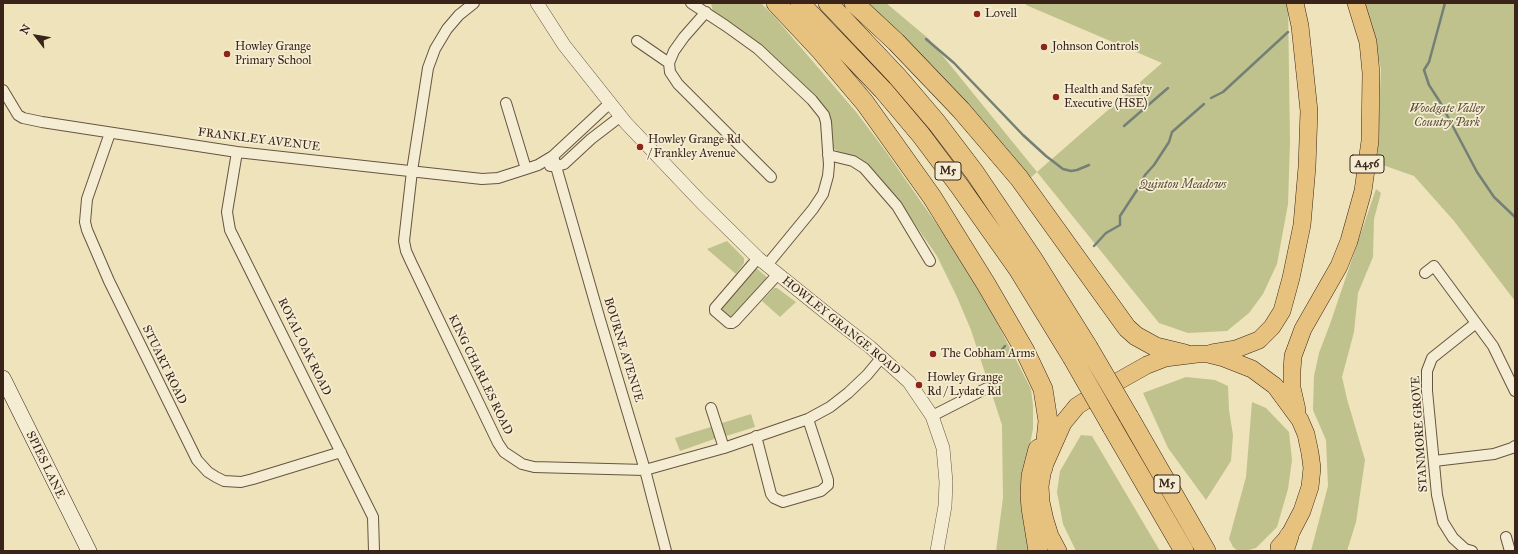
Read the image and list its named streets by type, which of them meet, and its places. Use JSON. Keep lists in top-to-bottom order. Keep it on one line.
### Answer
{"streets":{"highway":["A456","M5"],"main road":["SPIES LANE"],"street":["FRANKLEY AVENUE","HOWLEY GRANGE ROAD","ROYAL OAK ROAD","BOURNE AVENUE","STUART ROAD","KING CHARLES ROAD","STANMORE GROVE"]},"crossings":[["FRANKLEY AVENUE","HOWLEY GRANGE ROAD"],["FRANKLEY AVENUE","ROYAL OAK ROAD"],["FRANKLEY AVENUE","BOURNE AVENUE"],["FRANKLEY AVENUE","STUART ROAD"],["FRANKLEY AVENUE","KING CHARLES ROAD"],["HOWLEY GRANGE ROAD","KING CHARLES ROAD"],["ROYAL OAK ROAD","STUART ROAD"],["BOURNE AVENUE","KING CHARLES ROAD"]],"parks":["Woodgate Valley Country Park","Quinton Meadows"],"places":["Lovell","Johnson Controls","Howley Grange Primary School","Health and Safety Executive (HSE)","Howley Grange Rd / Frankley Avenue","The Cobham Arms","Howley Grange Rd / Lydate Rd"],"north":"top left"}
